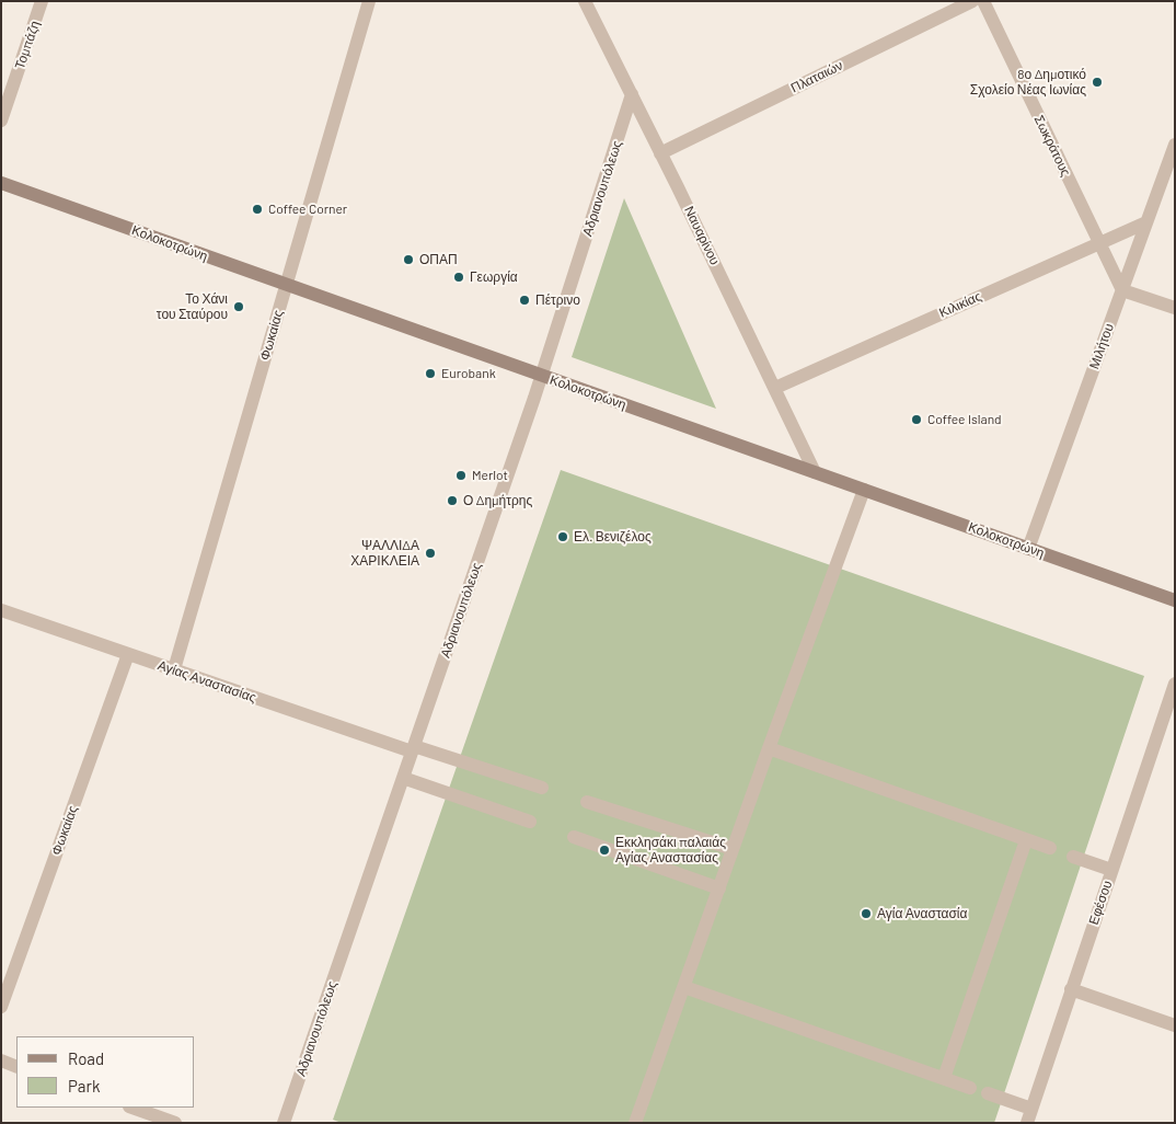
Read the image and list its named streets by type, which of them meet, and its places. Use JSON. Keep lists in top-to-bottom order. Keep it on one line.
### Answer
{"streets":{"street":["Τομπάζη","Πλαταιών","Σωκράτους","Αδριανουπόλεως","Ναυαρίνου","Κολοκοτρώνη","Κιλικίας","Φωκαίας","Μιλήτου","Αγίας Αναστασίας","Εφέσου"]},"crossings":[["Πλαταιών","Ναυαρίνου"],["Σωκράτους","Κιλικίας"],["Σωκράτους","Μιλήτου"],["Αδριανουπόλεως","Ναυαρίνου"],["Αδριανουπόλεως","Κολοκοτρώνη"],["Αδριανουπόλεως","Αγίας Αναστασίας"],["Ναυαρίνου","Κολοκοτρώνη"],["Ναυαρίνου","Κιλικίας"],["Κολοκοτρώνη","Φωκαίας"],["Κολοκοτρώνη","Μιλήτου"],["Κιλικίας","Μιλήτου"],["Φωκαίας","Αγίας Αναστασίας"]],"places":["8ο Δημοτικό Σχολείο Νέας Ιωνίας","Coffee Corner","ΟΠΑΠ","Γεωργία","Πέτρινο","Το Χάνι του Σταύρου","Eurobank","Coffee Island","Merlot","Ο Δημήτρης","Ελ. Βενιζέλος","ΨΑΛΛΙΔΑ ΧΑΡΙΚΛΕΙΑ","Εκκλησάκι παλαιάς Αγίας Αναστασίας","Αγία Αναστασία"],"legend":["Road","Park"]}
